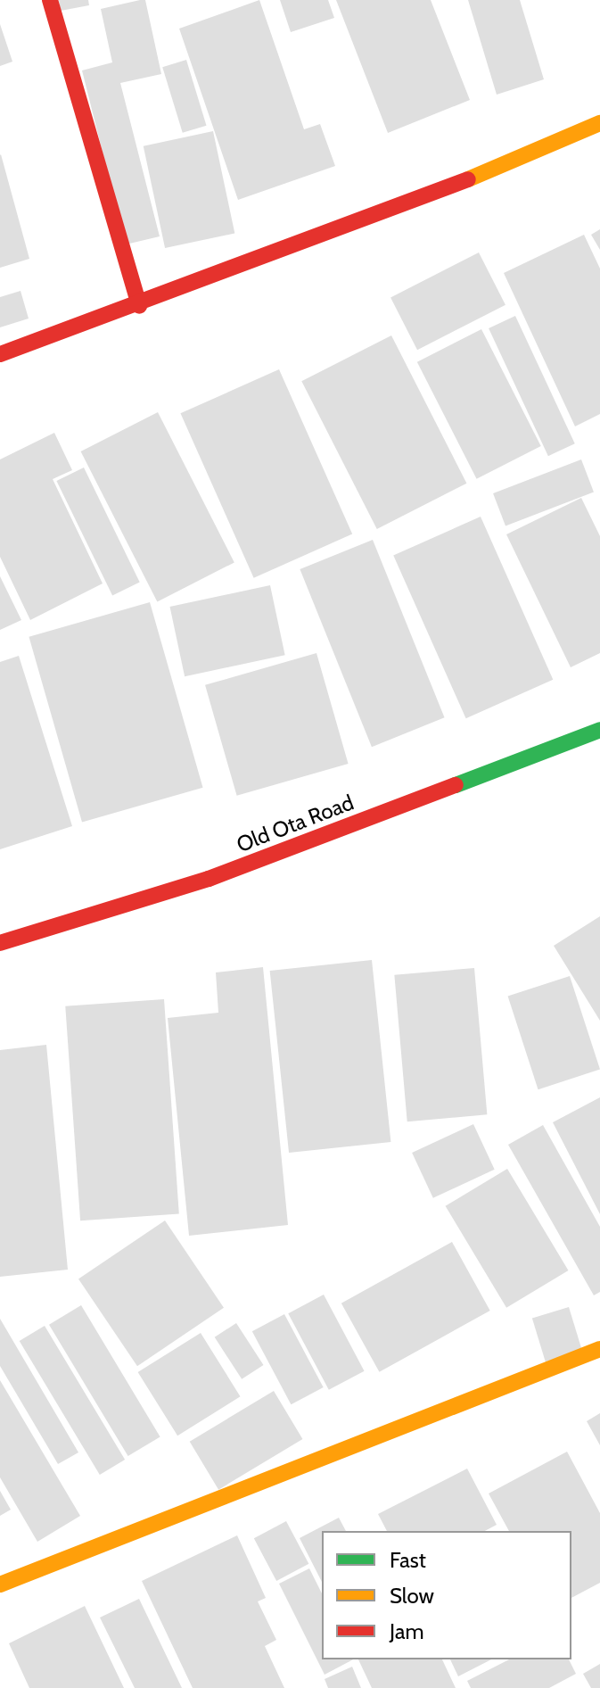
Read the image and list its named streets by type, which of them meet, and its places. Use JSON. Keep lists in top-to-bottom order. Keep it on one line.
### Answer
{"streets":{"street":["Old Ota Road"]},"legend":["Fast","Slow","Jam"]}
